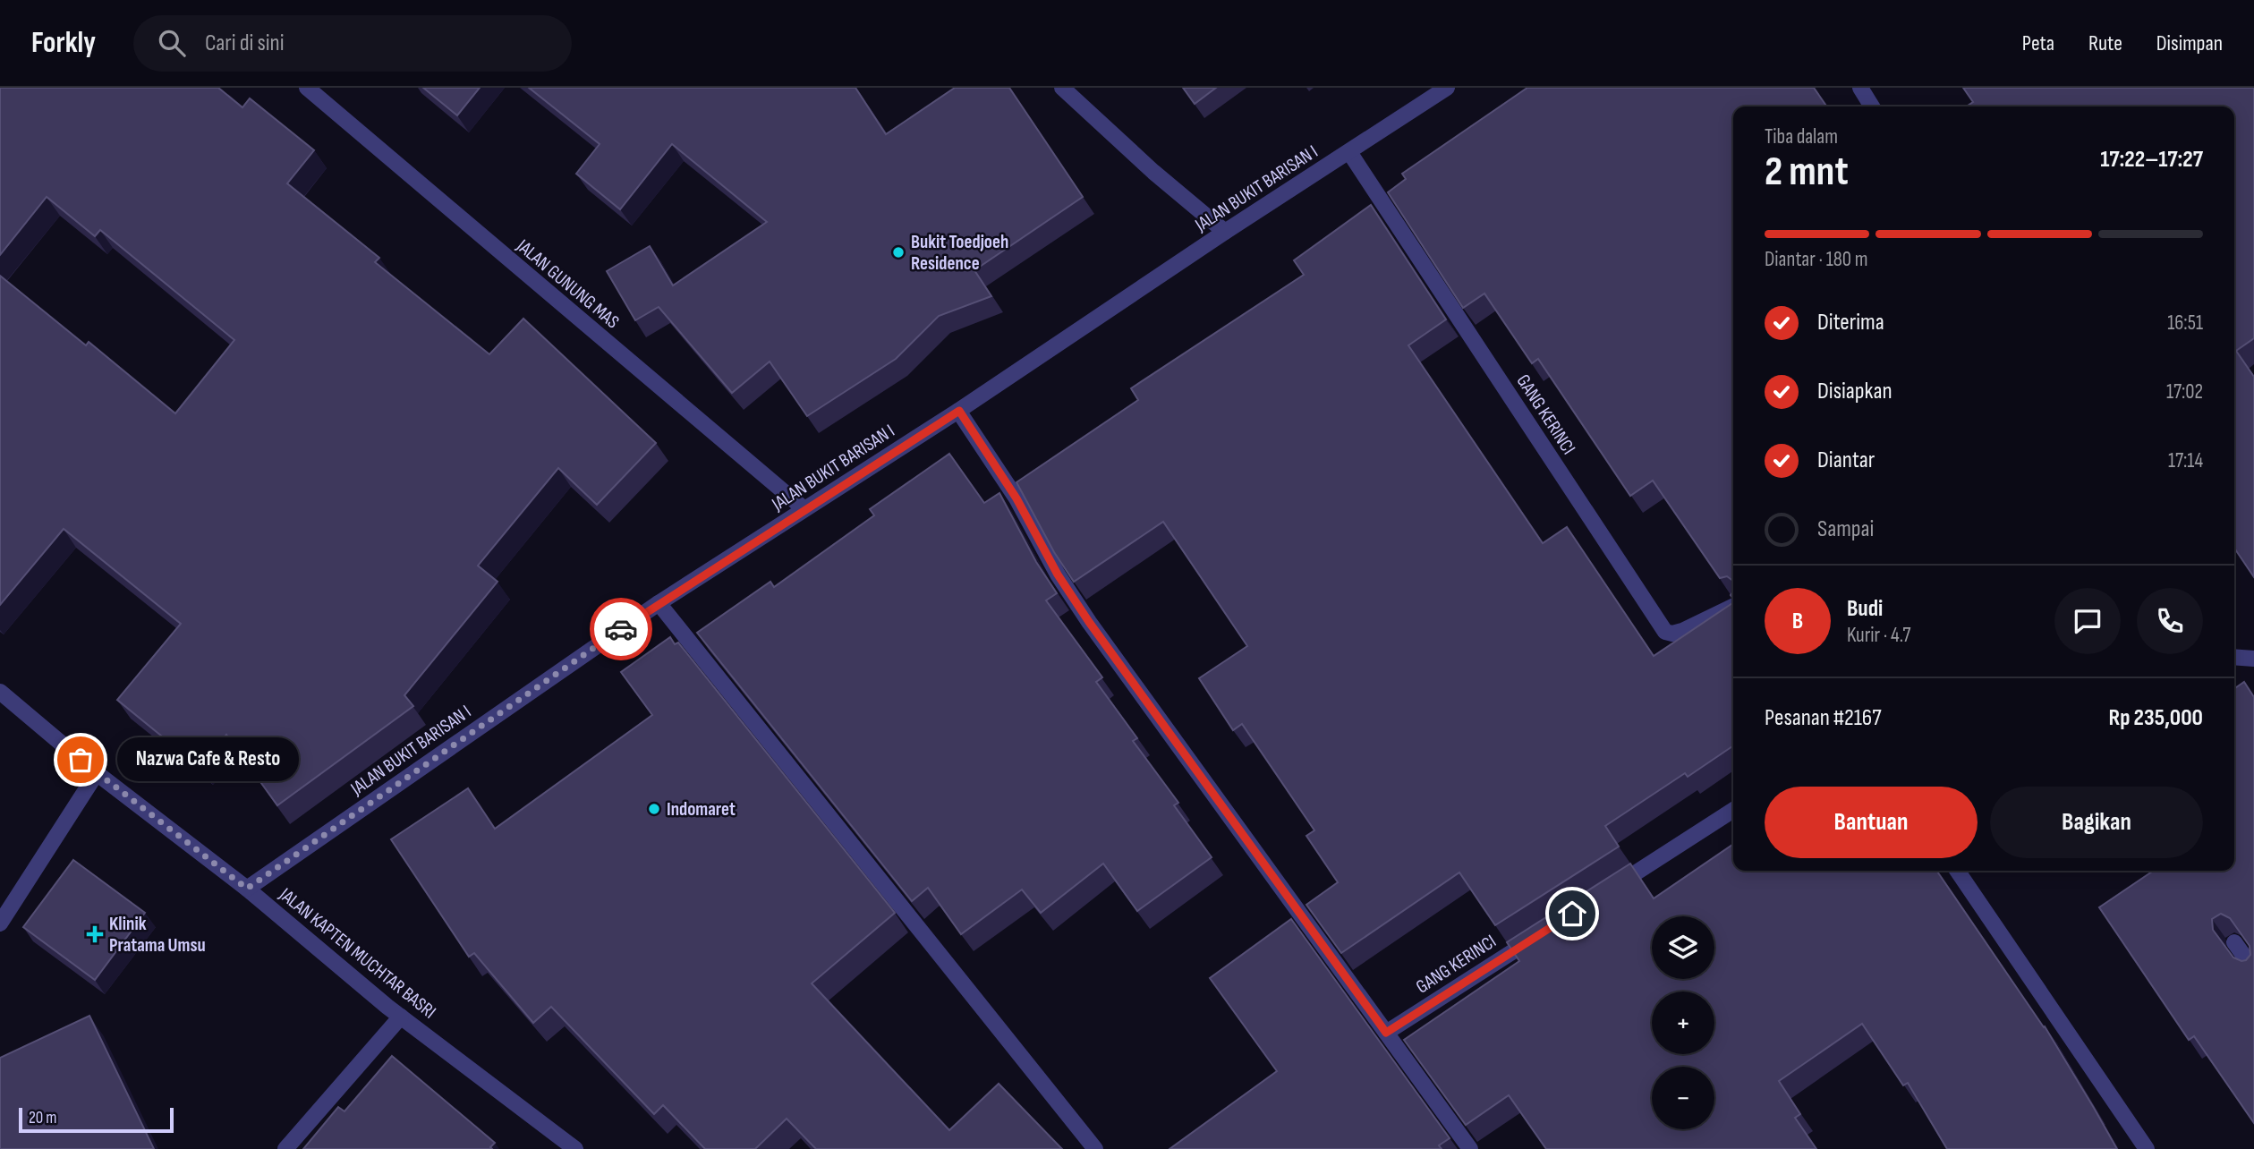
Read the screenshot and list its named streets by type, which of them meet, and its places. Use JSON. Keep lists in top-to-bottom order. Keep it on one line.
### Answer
{"streets":{"street":["JALAN BUKIT BARISAN I","JALAN GUNUNG MAS","GANG KERINCI","JALAN KAPTEN MUCHTAR BASRI"]},"crossings":[["JALAN BUKIT BARISAN I","JALAN GUNUNG MAS"],["JALAN BUKIT BARISAN I","GANG KERINCI"],["JALAN BUKIT BARISAN I","JALAN KAPTEN MUCHTAR BASRI"]],"places":{"other":["Bukit Toedjoeh Residence","Nazwa Cafe & Resto","Indomaret"],"health":["Klinik Pratama Umsu"]},"scale_bar":"20 m","page":{"header":"Forkly","search":"Cari di sini","nav":["Peta","Rute","Disimpan"],"heading":["2 mnt","Tiba dalam","17:22–17:27"],"panel":["Budi","Kurir · 4.7","Pesanan #2167","Rp 235,000"],"bar":"Diantar · 180 m","list":[["Diterima","16:51"],["Disiapkan","17:02"],["Diantar","17:14"],"Sampai"],"round":"B","bubble":"Nazwa Cafe & Resto","buttons":["Bantuan","Bagikan"],"map_buttons":["+","−"],"scale":"20 m"}}
